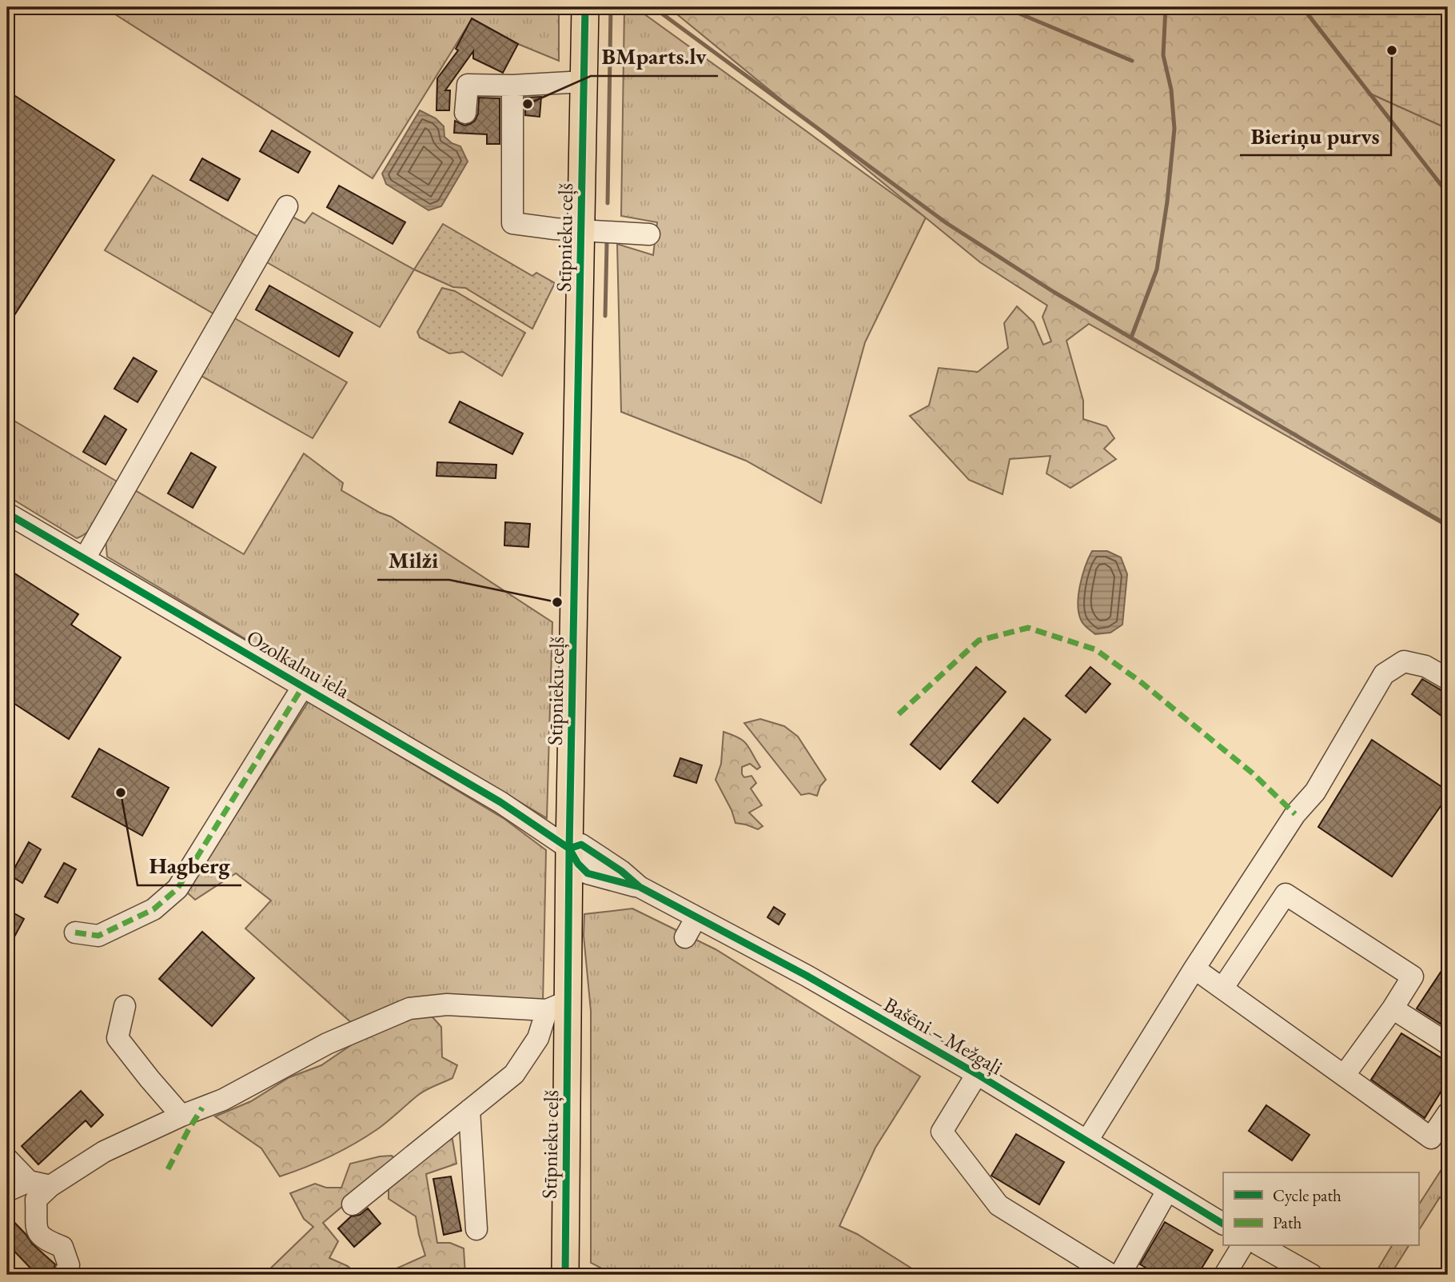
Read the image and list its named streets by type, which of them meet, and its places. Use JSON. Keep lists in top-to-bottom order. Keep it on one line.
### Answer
{"streets":{"main road":["Stīpnieku ceļš"],"street":["Ozolkalnu iela","Bašēni – Mežgaļi"]},"crossings":[["Stīpnieku ceļš","Ozolkalnu iela"],["Stīpnieku ceļš","Bašēni – Mežgaļi"],["Ozolkalnu iela","Bašēni – Mežgaļi"]],"places":["Bieriņu purvs","BMparts.lv","Milži","Hagberg"],"legend":["Cycle path","Path"]}
